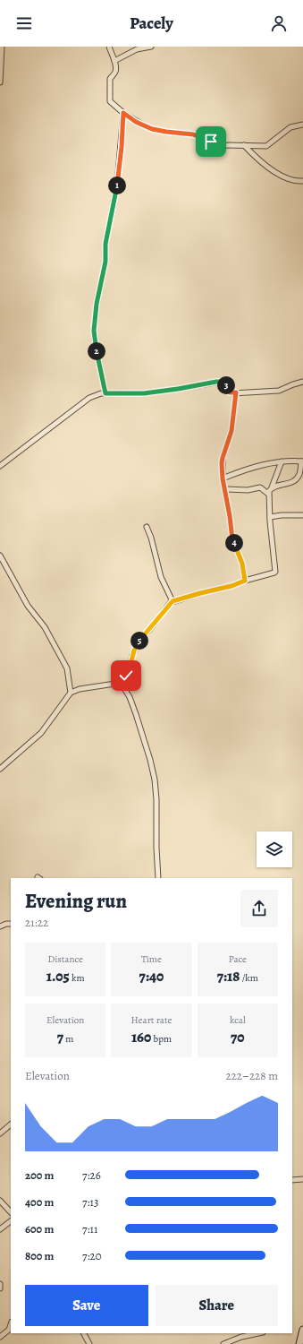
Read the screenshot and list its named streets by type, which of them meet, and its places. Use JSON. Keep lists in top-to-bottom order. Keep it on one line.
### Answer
{"page":{"header":"Pacely","pins":["1","2","3","4","5"],"heading":["Evening run","21:22"],"stats":[["Distance","1.05 km"],["Time","7:40"],["Pace","7:18 /km"],["Elevation","7 m"],["Heart rate","160 bpm"],["kcal","70"]],"chart":["Elevation","222–228 m"],"list":[{"name":"200 m","note":"7:26"},{"name":"400 m","note":"7:13"},{"name":"600 m","note":"7:11"},{"name":"800 m","note":"7:20"}],"buttons":["Save","Share"]}}
